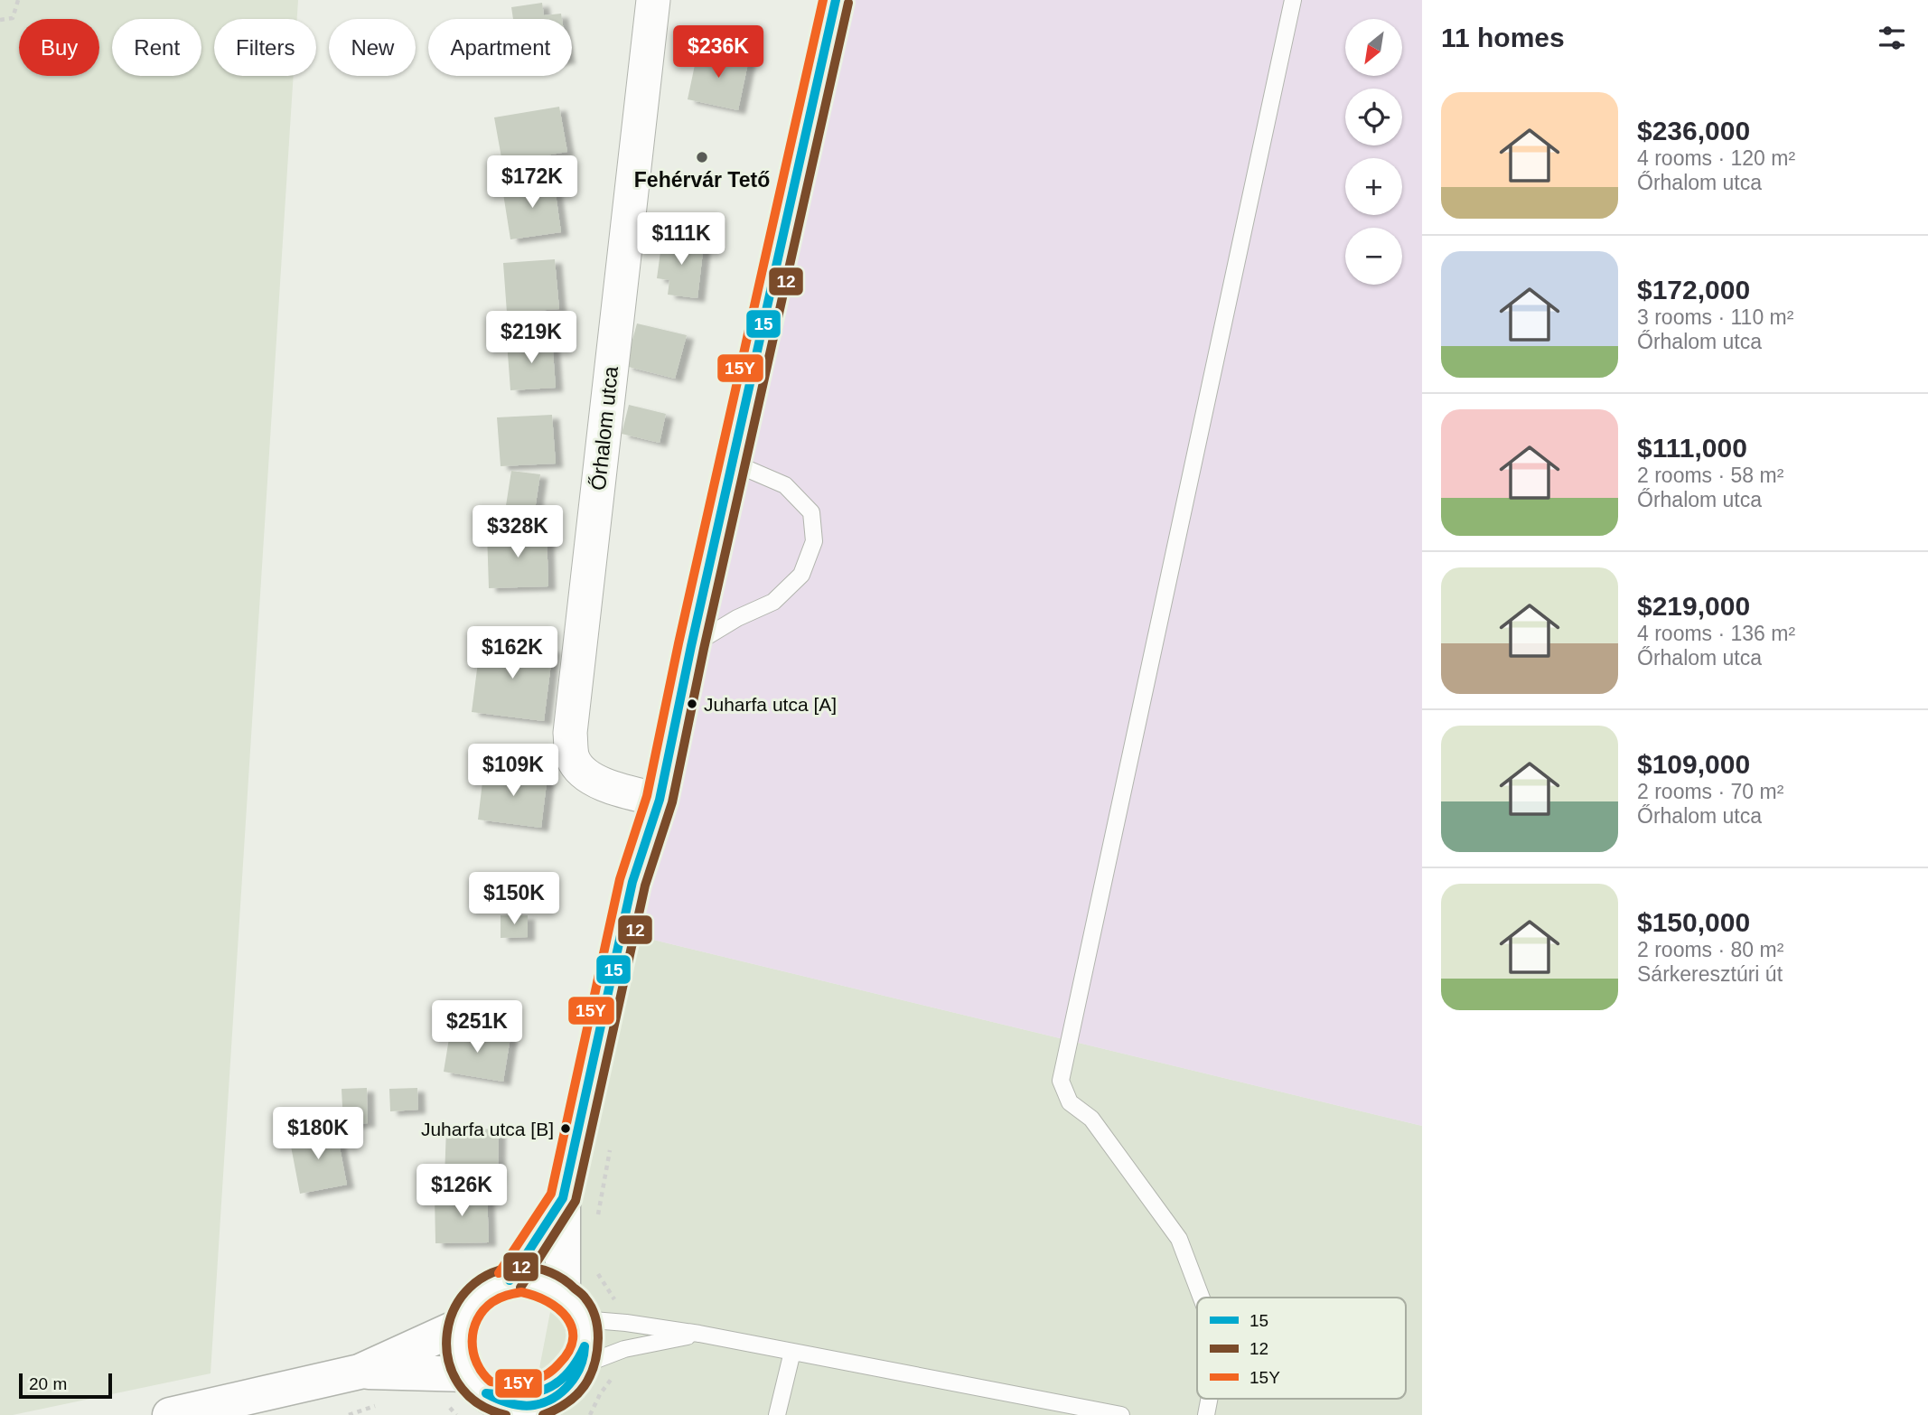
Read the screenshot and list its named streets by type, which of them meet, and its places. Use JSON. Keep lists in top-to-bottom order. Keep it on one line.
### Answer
{"streets":{"street":["Őrhalom utca"]},"places":["Fehérvár Tető","Juharfa utca [A]","Juharfa utca [B]"],"lines":["transit line 15","transit line 15Y","transit line 12"],"legend":["15","12","15Y"],"scale_bar":"20 m","north":"bottom left","page":{"heading":"11 homes","map_buttons":["+","−"],"chip":["Buy","Rent","Filters","New","Apartment"],"price":["$236K","$172K","$111K","$219K","$328K","$162K","$109K","$150K","$251K","$180K","$126K"],"list":[{"name":"$236,000","note":"4 rooms · 120 m² · Őrhalom utca"},{"name":"$172,000","note":"3 rooms · 110 m² · Őrhalom utca"},{"name":"$111,000","note":"2 rooms · 58 m² · Őrhalom utca"},{"name":"$219,000","note":"4 rooms · 136 m² · Őrhalom utca"},{"name":"$109,000","note":"2 rooms · 70 m² · Őrhalom utca"},{"name":"$150,000","note":"2 rooms · 80 m² · Sárkeresztúri út"}],"scale":"20 m"}}
